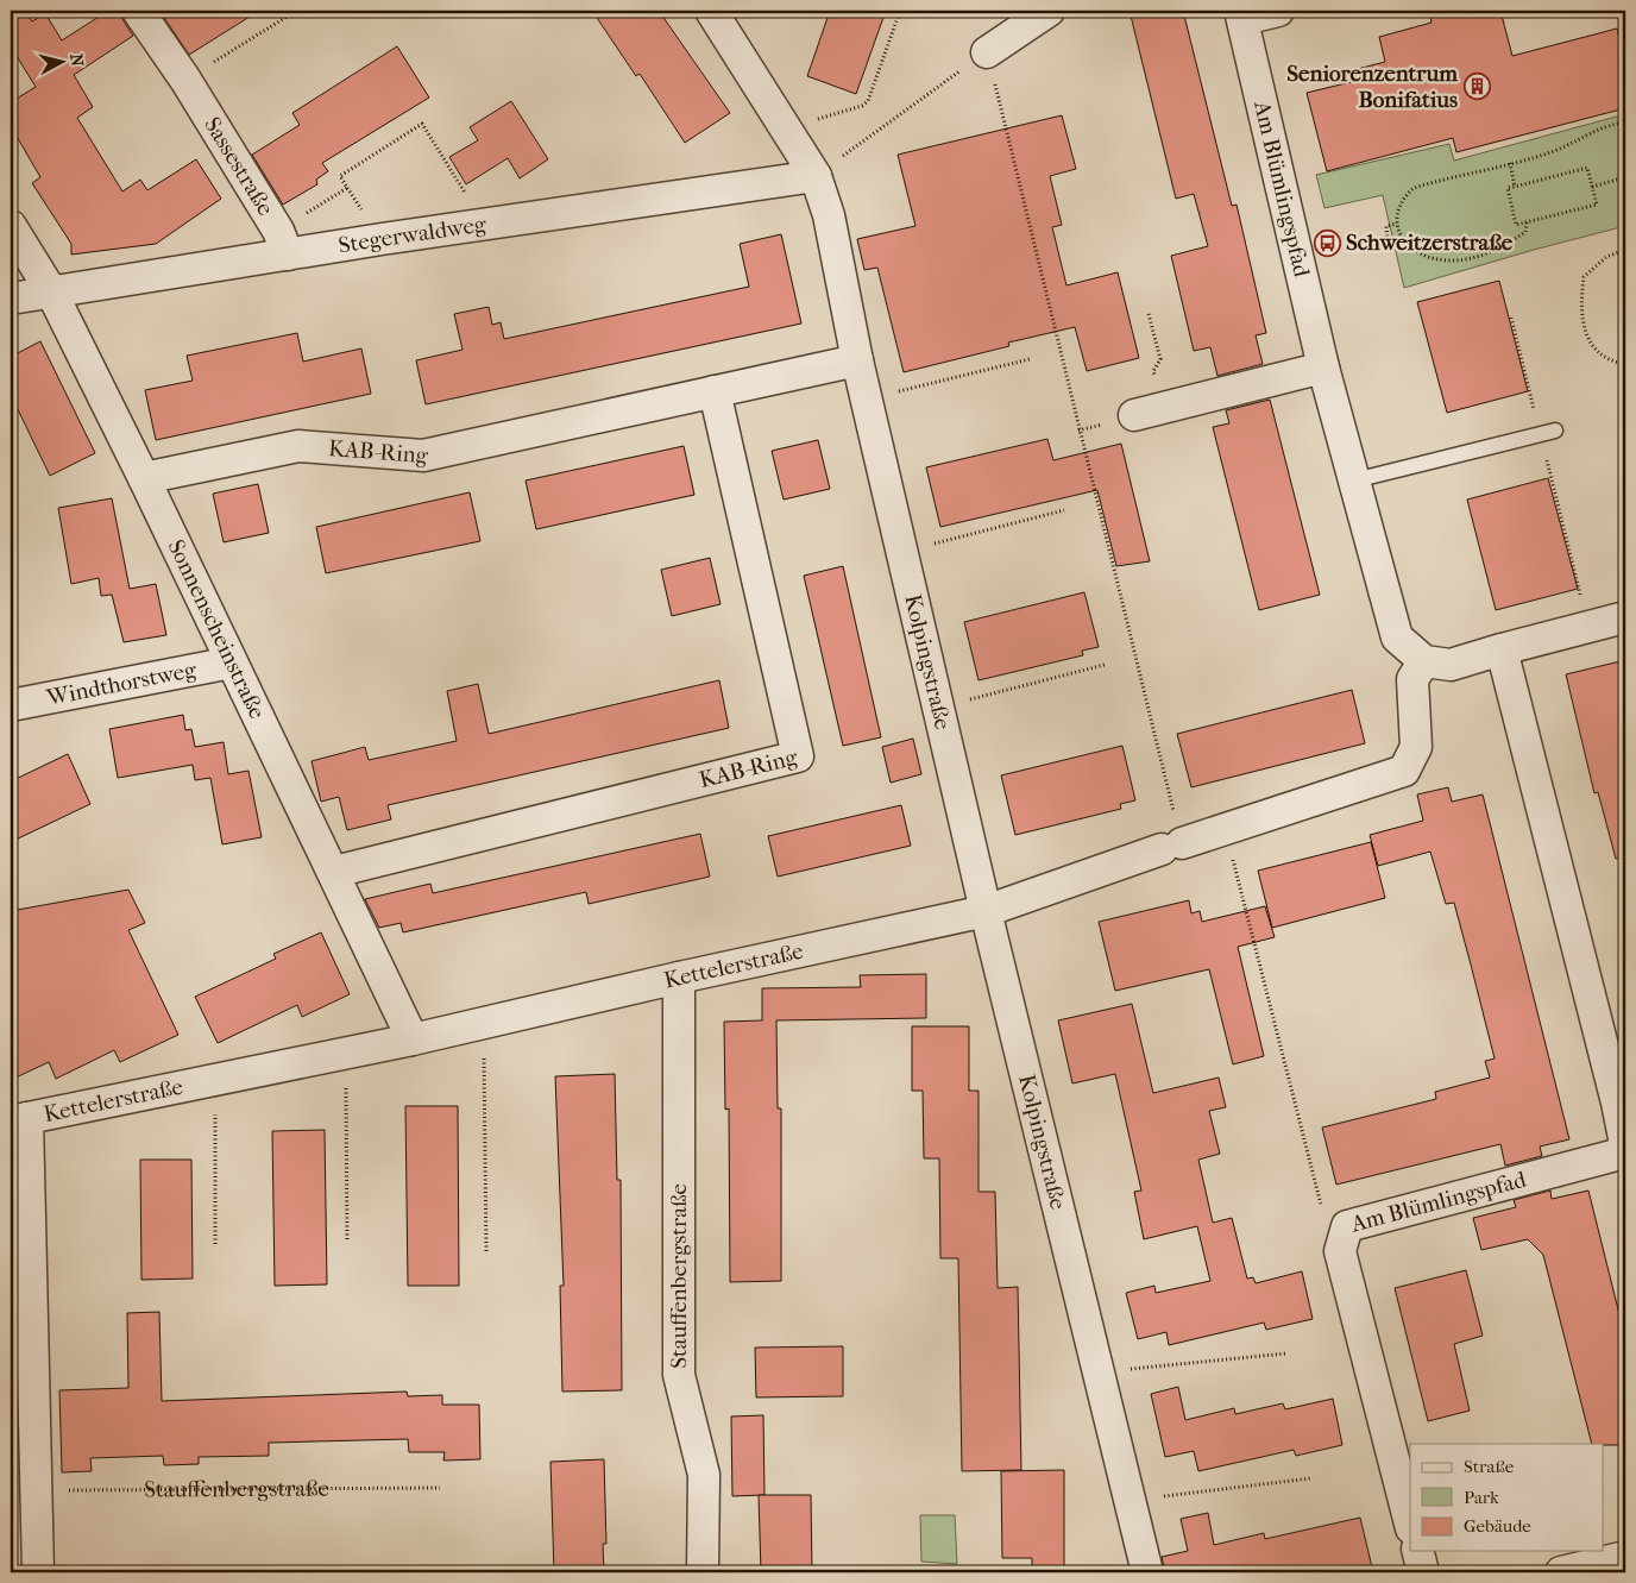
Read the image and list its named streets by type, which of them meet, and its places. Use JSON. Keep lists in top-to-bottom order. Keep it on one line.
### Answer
{"streets":{"street":["Sassestraße","Am Blümlingspfad","Stegerwaldweg","KAB-Ring","Sonnenscheinstraße","Kolpingstraße","Windthorstweg","Kettelerstraße","Stauffenbergstraße"]},"crossings":[["Sassestraße","Stegerwaldweg"],["Stegerwaldweg","Sonnenscheinstraße"],["Stegerwaldweg","Kolpingstraße"],["KAB-Ring","Sonnenscheinstraße"],["KAB-Ring","Kolpingstraße"],["Sonnenscheinstraße","Windthorstweg"],["Sonnenscheinstraße","Kettelerstraße"],["Kolpingstraße","Kettelerstraße"],["Kettelerstraße","Stauffenbergstraße"]],"places":{"building":["Seniorenzentrum Bonifatius"],"bus stop":["Schweitzerstraße"]},"legend":["Straße","Park","Gebäude"],"north":"right"}
